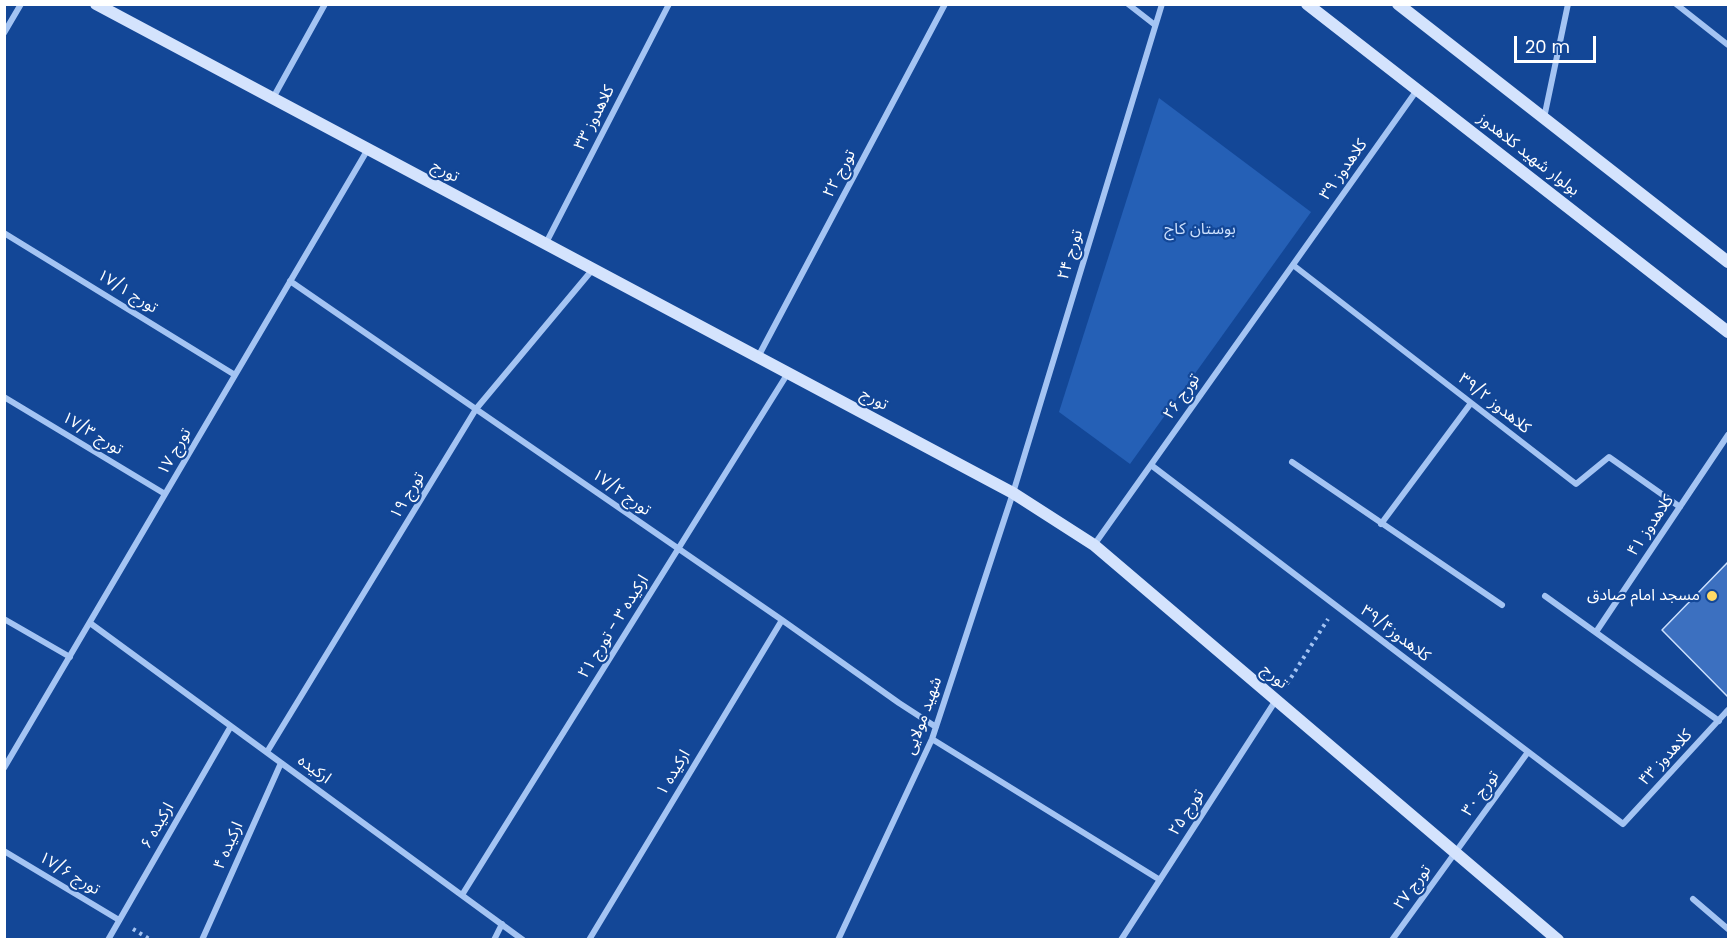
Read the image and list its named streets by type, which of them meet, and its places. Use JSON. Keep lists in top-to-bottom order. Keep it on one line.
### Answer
{"streets":{"street":["کلاهدوز ۳۳","بولوار شهید کلاهدوز","کلاهدوز ۳۹","تورج","تورج ۲۲","تورج ۲۴","تورج ۱۷/۱","تورج ۲۶","کلاهدوز ۳۹/۲","تورج ۱۷/۳","تورج ۱۷","تورج ۱۷/۲","تورج ۱۹","کلاهدوز ۴۱","ارکیده ۳ - تورج ۲۱","کلاهدوز۳۹/۴","شهید مولایی","کلاهدوز ۴۳","ارکیده","ارکیده ۱","تورج ۳۰","تورج ۲۵","ارکیده ۶","ارکیده ۴","تورج ۱۷/۶","تورج ۲۷"]},"crossings":[["کلاهدوز ۳۳","تورج"],["بولوار شهید کلاهدوز","کلاهدوز ۳۹"],["کلاهدوز ۳۹","تورج ۲۶"],["کلاهدوز ۳۹","کلاهدوز ۳۹/۲"],["تورج","تورج ۲۲"],["تورج","تورج ۲۴"],["تورج","تورج ۲۶"],["تورج","تورج ۱۷"],["تورج","تورج ۱۹"],["تورج","ارکیده ۳ - تورج ۲۱"],["تورج","شهید مولایی"],["تورج","تورج ۳۰"],["تورج","تورج ۲۵"],["تورج","تورج ۲۷"],["تورج ۲۴","شهید مولایی"],["تورج ۱۷/۱","تورج ۱۷"],["تورج ۲۶","کلاهدوز ۳۹/۲"],["تورج ۲۶","کلاهدوز۳۹/۴"],["کلاهدوز ۳۹/۲","کلاهدوز ۴۱"],["تورج ۱۷/۳","تورج ۱۷"],["تورج ۱۷","تورج ۱۷/۲"],["تورج ۱۷","ارکیده"],["تورج ۱۷/۲","تورج ۱۹"],["تورج ۱۷/۲","ارکیده ۳ - تورج ۲۱"],["تورج ۱۷/۲","شهید مولایی"],["تورج ۱۷/۲","ارکیده ۱"],["تورج ۱۹","ارکیده"],["ارکیده ۳ - تورج ۲۱","ارکیده"],["کلاهدوز۳۹/۴","کلاهدوز ۴۳"],["کلاهدوز۳۹/۴","تورج ۳۰"],["ارکیده","ارکیده ۶"],["ارکیده","ارکیده ۴"],["تورج ۳۰","تورج ۲۷"],["ارکیده ۶","تورج ۱۷/۶"]],"parks":["بوستان کاج"],"places":["مسجد امام صادق"],"scale_bar":"20 m"}
